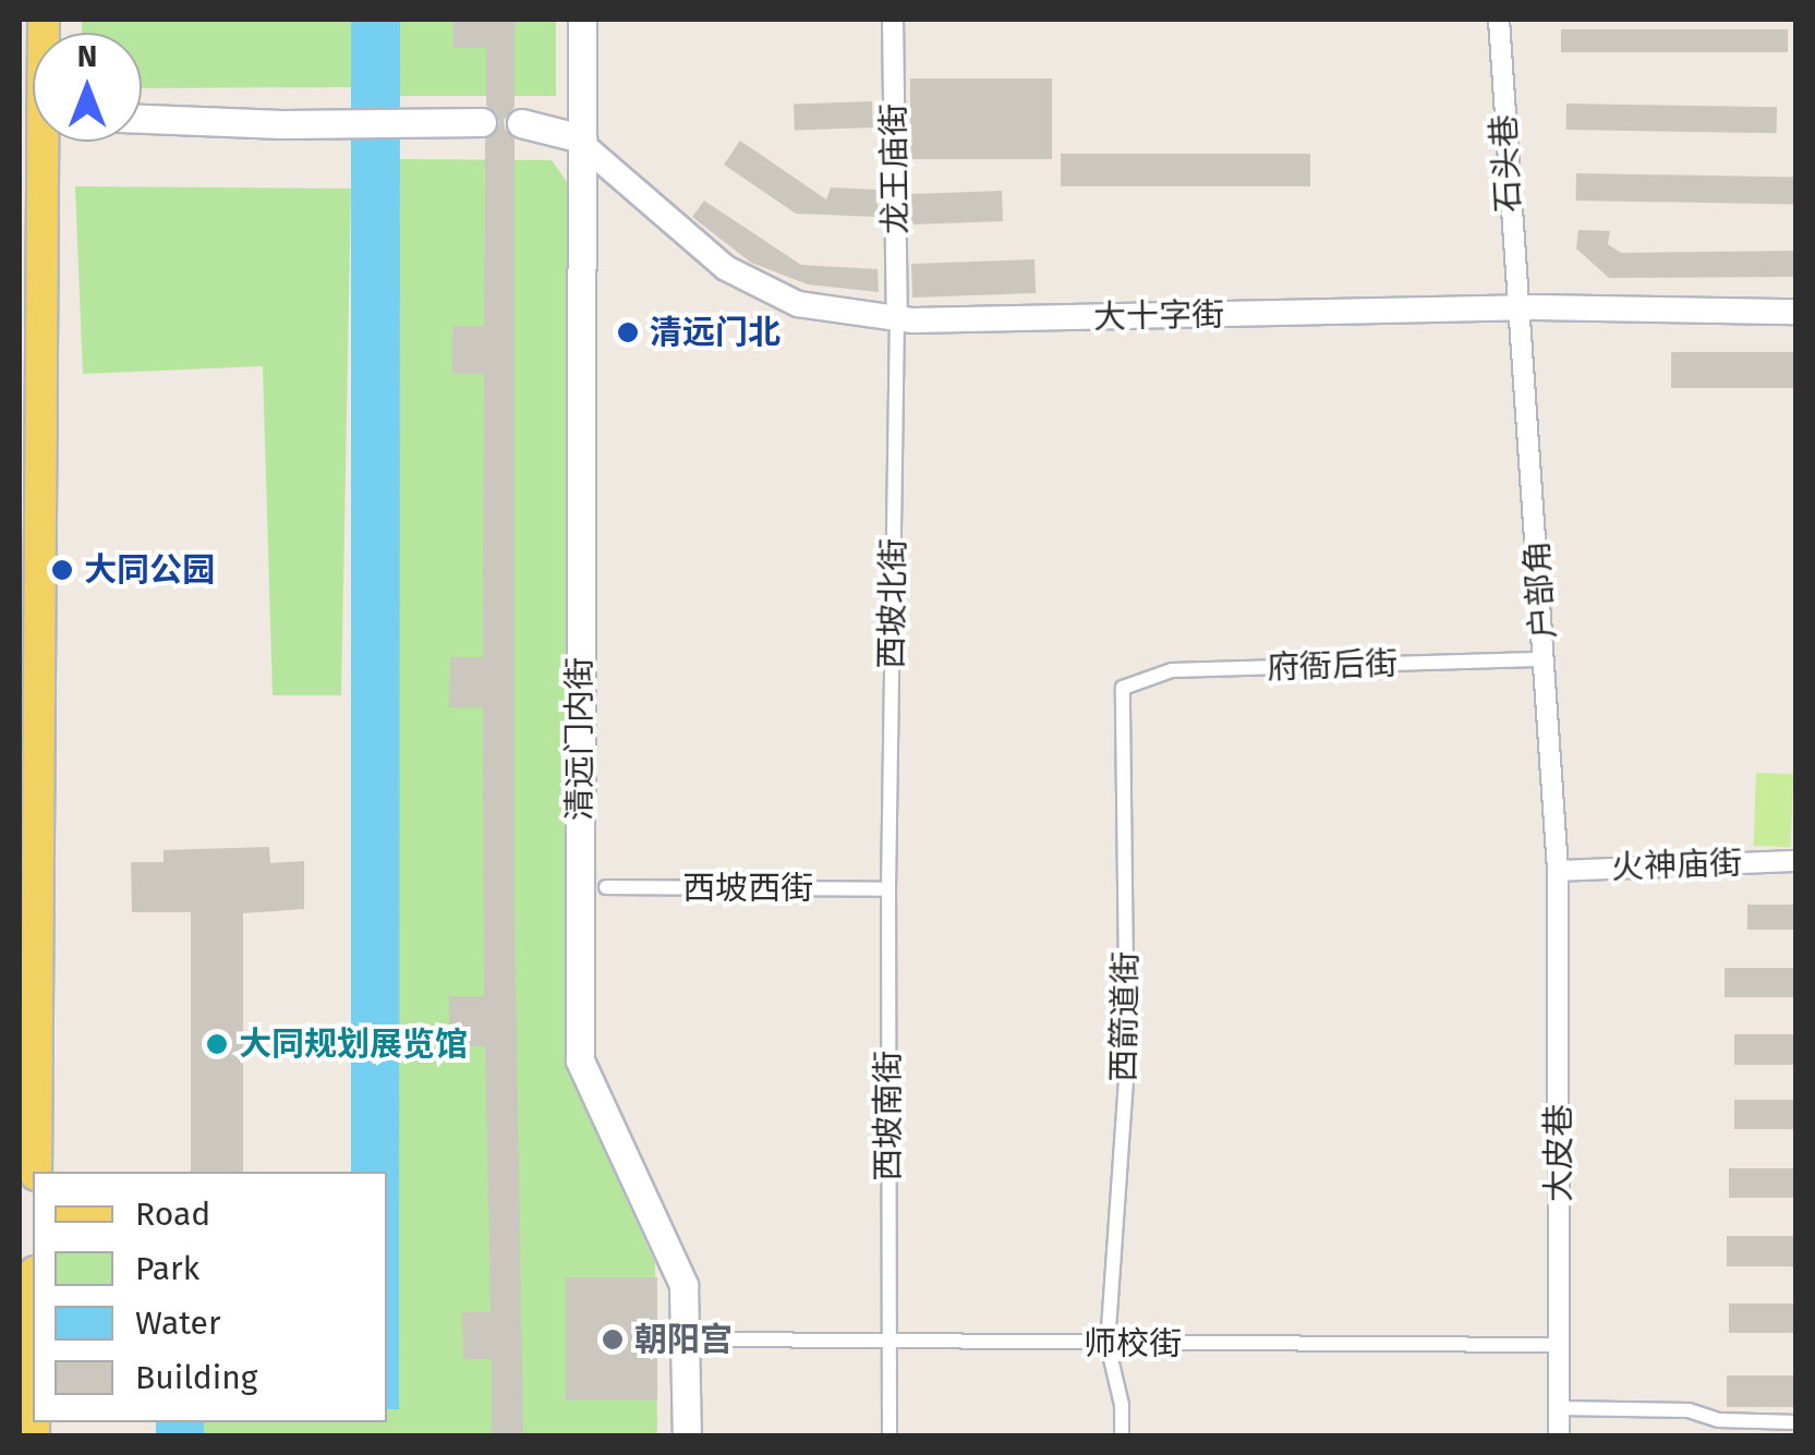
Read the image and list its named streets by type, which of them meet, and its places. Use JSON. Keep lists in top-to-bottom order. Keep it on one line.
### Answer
{"streets":{"main road":["清远门内街"],"street":["石头巷","龙王庙街","大十字街","户部角","西坡北街","府衙后街","火神庙街","西坡西街","西箭道街","西坡南街","大皮巷","师校街"]},"crossings":[["石头巷","大十字街"],["石头巷","户部角"],["龙王庙街","大十字街"],["龙王庙街","西坡北街"],["大十字街","户部角"],["大十字街","西坡北街"],["大十字街","清远门内街"],["户部角","府衙后街"],["户部角","火神庙街"],["户部角","大皮巷"],["西坡北街","西坡西街"],["西坡北街","西坡南街"],["府衙后街","西箭道街"],["火神庙街","大皮巷"],["西坡西街","西坡南街"],["西箭道街","师校街"],["西坡南街","师校街"],["大皮巷","师校街"]],"places":["清远门北","大同公园","大同规划展览馆","朝阳宫"],"legend":["Road","Park","Water","Building"],"north":"top"}
